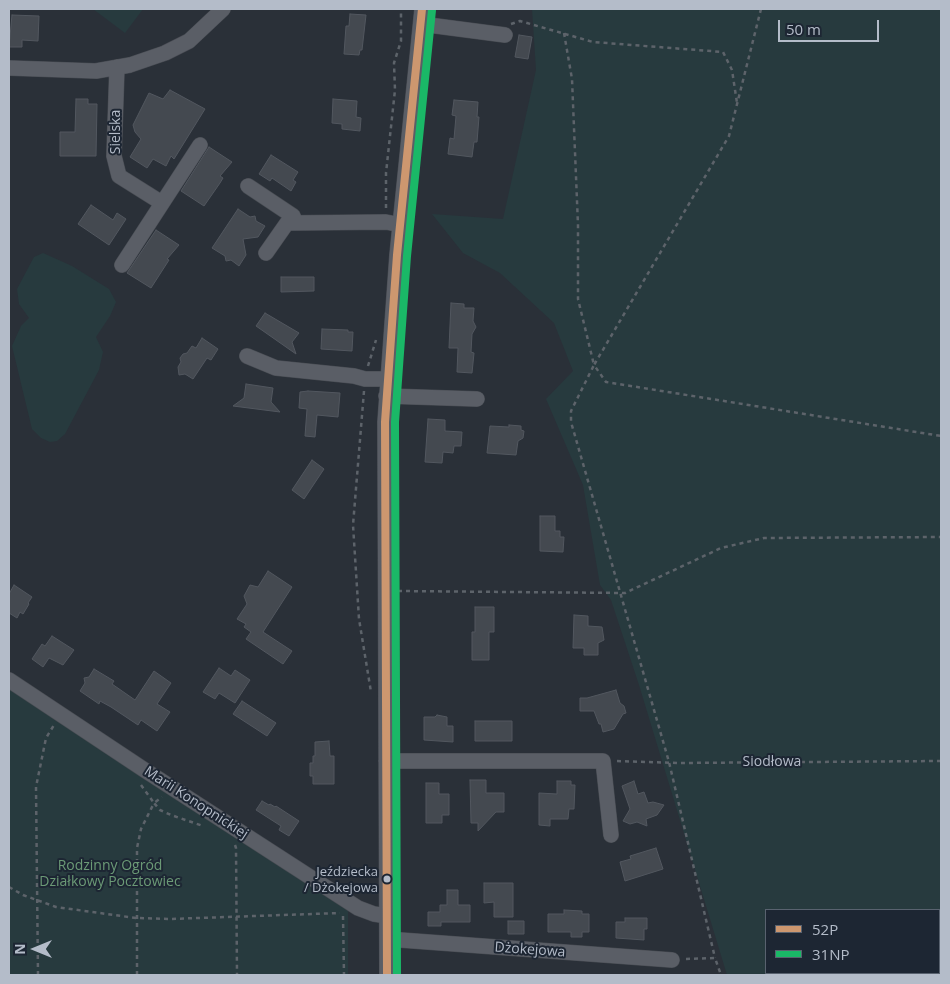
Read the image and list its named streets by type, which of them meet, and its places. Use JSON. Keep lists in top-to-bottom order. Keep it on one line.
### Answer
{"streets":{"street":["Sielska","Marii Konopnickiej","Dżokejowa"],"path":["Siodłowa"]},"parks":["Rodzinny Ogród Działkowy Pocztowiec"],"places":["Jeździecka / Dżokejowa"],"lines":["transit line 52P","transit line 31NP"],"legend":["52P","31NP"],"scale_bar":"50 m","north":"left"}
